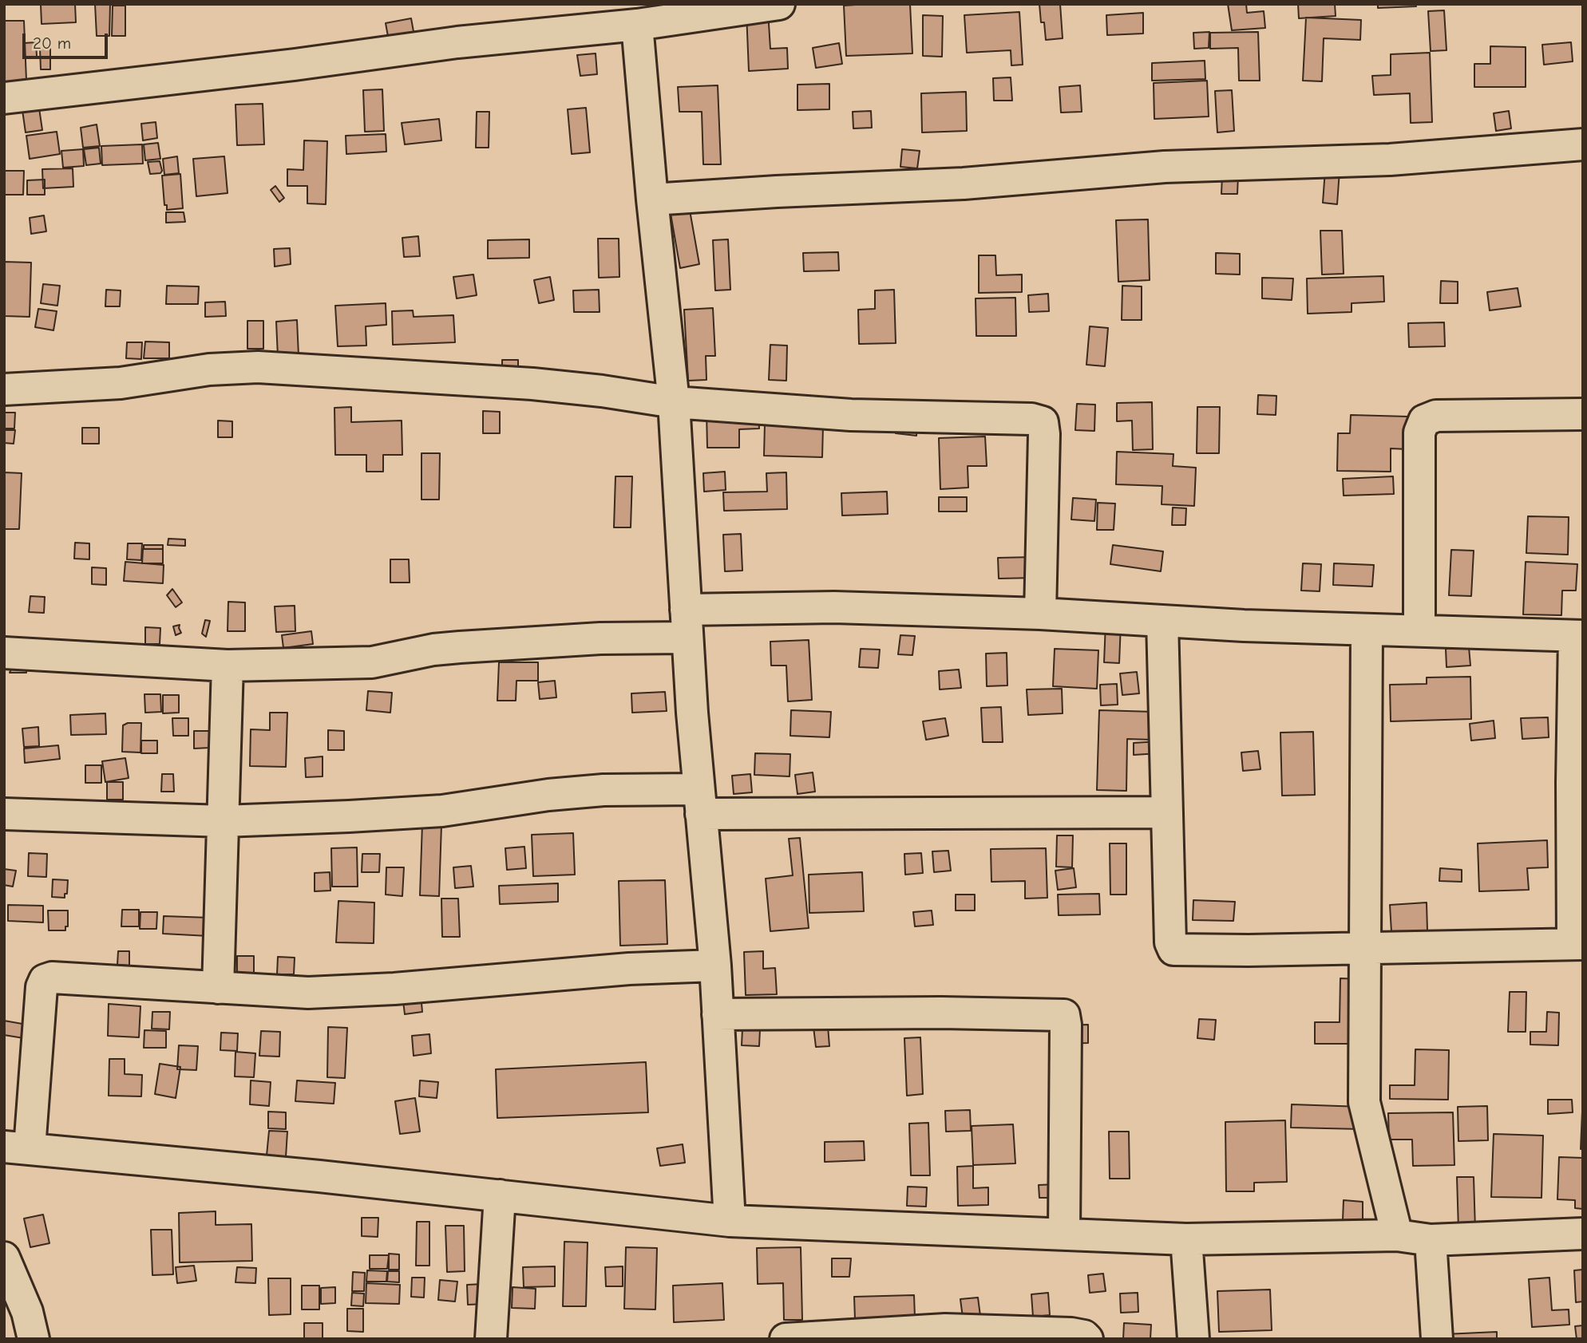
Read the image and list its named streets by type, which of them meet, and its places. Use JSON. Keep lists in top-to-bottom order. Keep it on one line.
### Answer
{"scale_bar":"20 m"}
